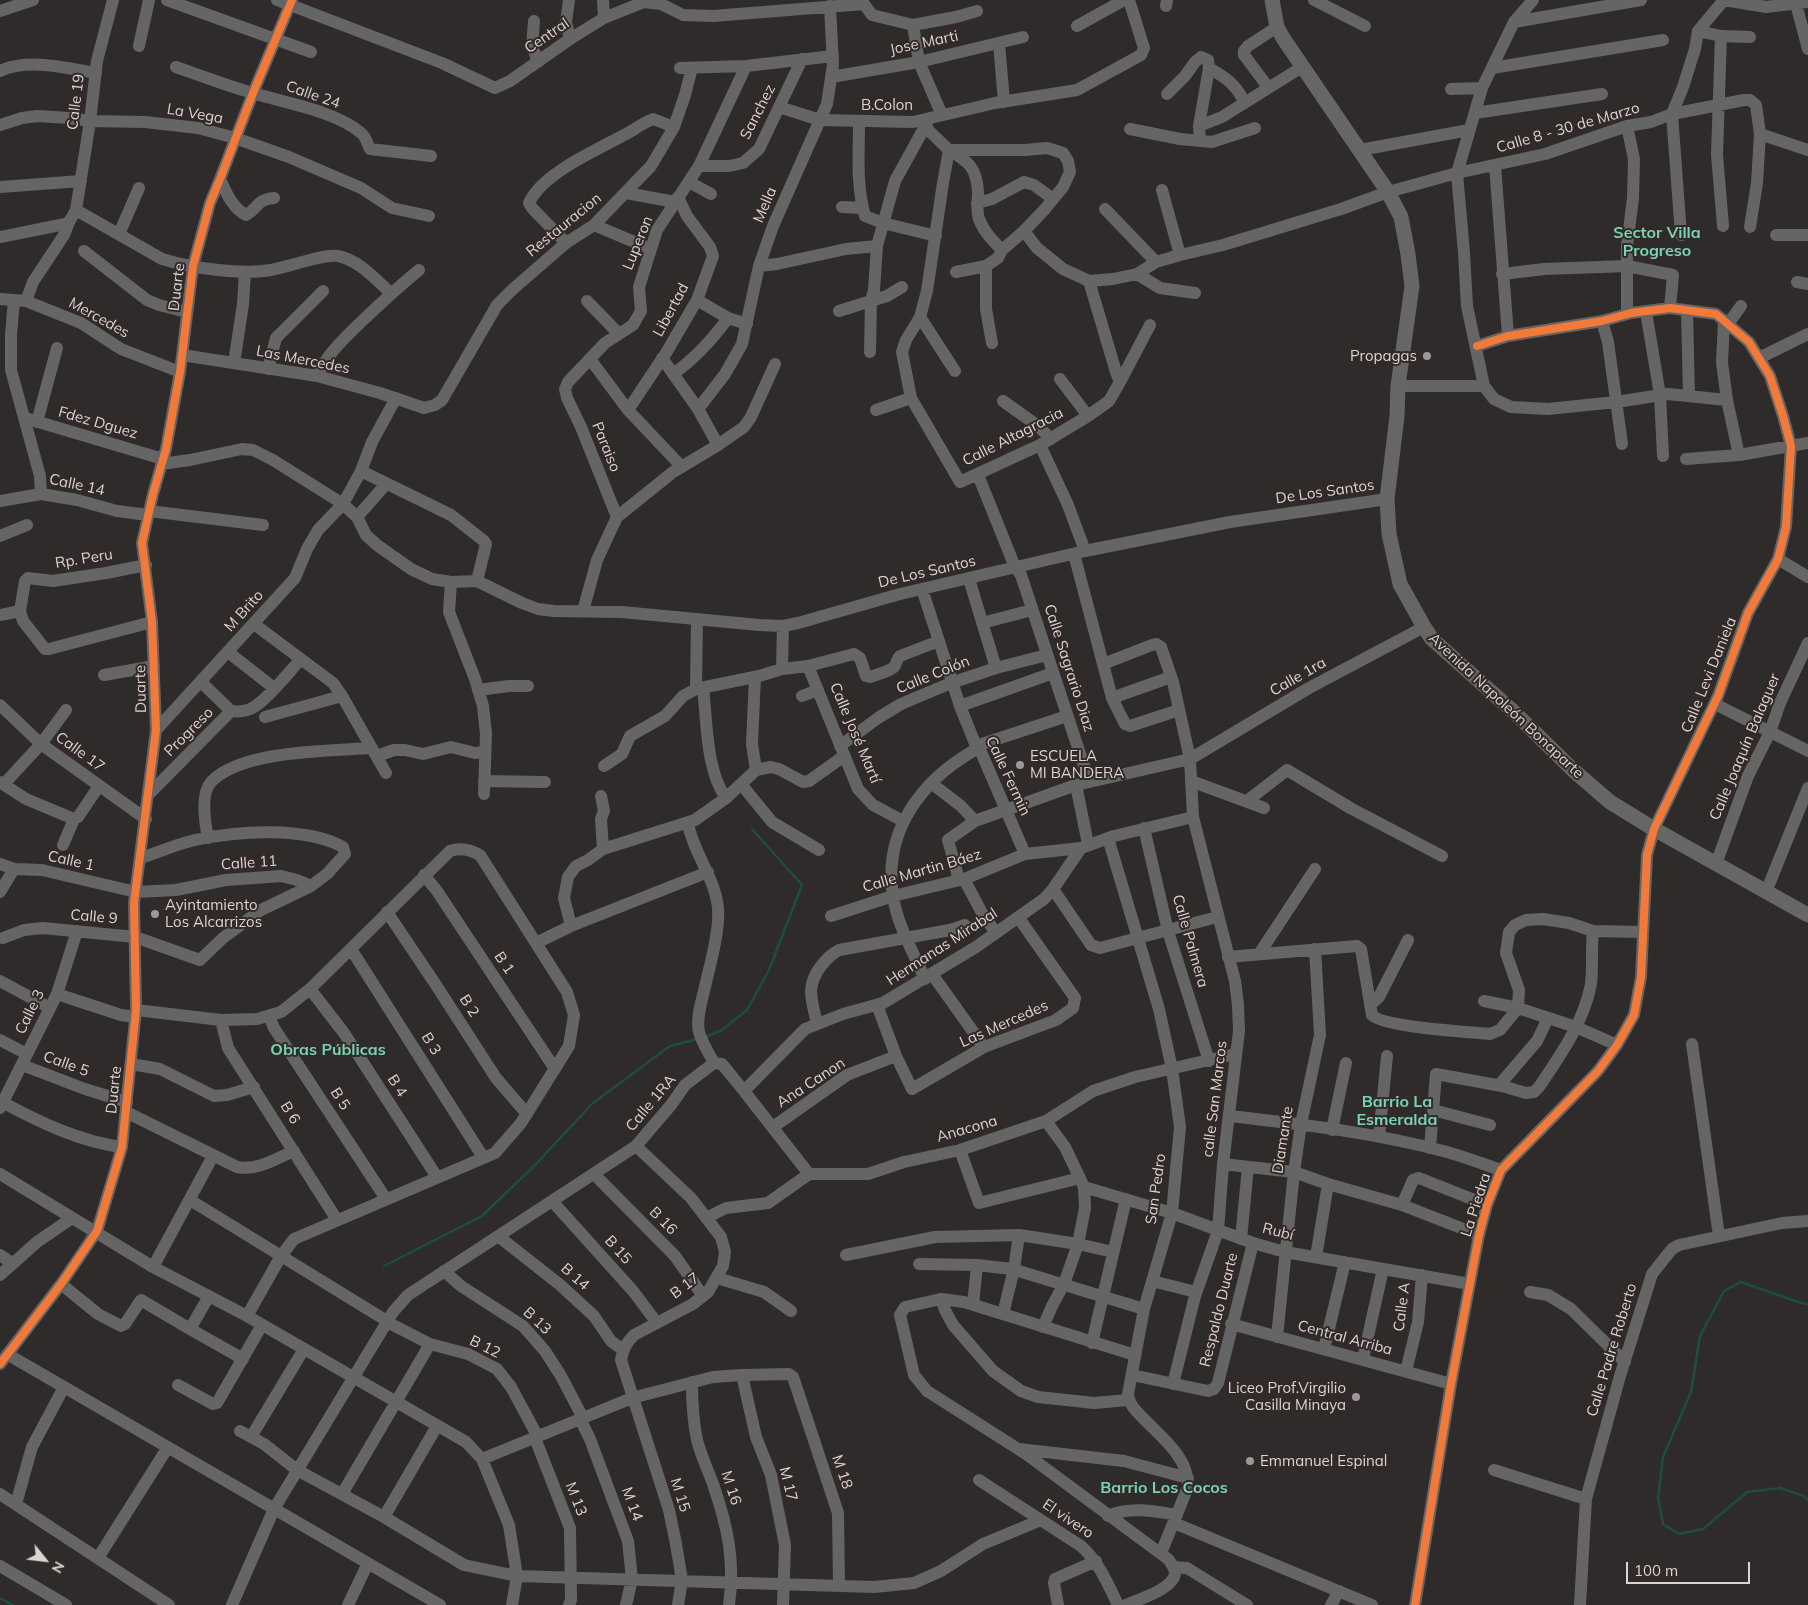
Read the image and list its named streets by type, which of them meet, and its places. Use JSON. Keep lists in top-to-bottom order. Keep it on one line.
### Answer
{"streets":{"main road":["Avenida Napoleón Bonaparte"],"street":["Central","Jose Marti","Calle 24","Calle 19","B.Colon","Sanchez","La Vega","Calle 8 - 30 de Marzo","Mella","Restauracion","Luperon","Duarte","Libertad","Mercedes","Las Mercedes","Fdez Dguez","Calle Altagracia","Paraiso","Calle 14","De Los Santos","Rp. Peru","M Brito","Calle Sagrario Diaz","Calle Colón","Calle Levi Daniela","Calle 1ra","Progreso","Calle José Martí","Calle Joaquín Balaguer","Calle 17","Calle Fermin","Calle 1","Calle 11","Calle Martin Báez","Calle 9","Calle Palmera","Hermanas Mirabal","B 1","B 2","Calle 3","B 3","Calle 5","Ana Canon","B 4","B 5","calle San Marcos","Calle 1RA","B 6","Anacona","Diamante","San Pedro","La Piedra","B 16","Rubí","B 15","B 14","B 17","Calle A","Respaldo Duarte","B 13","Central Arriba","B 12","Calle Padre Roberto","M 18","M 17","M 16","M 15","M 13","M 14","El vivero"]},"crossings":[["Central","Mella"],["Central","Duarte"],["Jose Marti","Mella"],["Calle 24","Duarte"],["Calle 19","La Vega"],["B.Colon","Sanchez"],["B.Colon","Mella"],["Sanchez","Luperon"],["La Vega","Duarte"],["Calle 8 - 30 de Marzo","Avenida Napoleón Bonaparte"],["Restauracion","Luperon"],["Restauracion","Las Mercedes"],["Luperon","Libertad"],["Luperon","Paraiso"],["Duarte","Mercedes"],["Duarte","Las Mercedes"],["Duarte","Fdez Dguez"],["Duarte","Calle 14"],["Duarte","Rp. Peru"],["Duarte","M Brito"],["Duarte","Progreso"],["Duarte","Calle 17"],["Duarte","Calle 1"],["Duarte","Calle 9"],["Duarte","Calle 3"],["Duarte","Calle 5"],["Las Mercedes","M Brito"],["Las Mercedes","Hermanas Mirabal"],["Las Mercedes","Ana Canon"],["Calle Altagracia","Calle Sagrario Diaz"],["De Los Santos","Calle Sagrario Diaz"],["De Los Santos","Avenida Napoleón Bonaparte"],["De Los Santos","Calle Fermin"],["Calle Sagrario Diaz","Calle Colón"],["Calle Sagrario Diaz","Calle 1ra"],["Calle Colón","Calle José Martí"],["Calle Colón","Calle Fermin"],["Calle Levi Daniela","Avenida Napoleón Bonaparte"],["Calle Levi Daniela","La Piedra"],["Calle 1ra","Avenida Napoleón Bonaparte"],["Calle 1ra","Calle Fermin"],["Calle 1ra","Calle Martin Báez"],["Calle 1ra","calle San Marcos"],["Avenida Napoleón Bonaparte","Calle Joaquín Balaguer"],["Avenida Napoleón Bonaparte","La Piedra"],["Calle Fermin","Calle Martin Báez"],["Calle 1","Calle 11"],["Calle 11","Calle 9"],["Calle Martin Báez","Hermanas Mirabal"],["Calle 9","Calle 3"],["Calle Palmera","Anacona"],["Calle 3","Calle 5"],["Calle 5","B 6"],["calle San Marcos","Anacona"],["calle San Marcos","Rubí"],["calle San Marcos","Respaldo Duarte"],["Calle 1RA","B 16"],["Calle 1RA","B 15"],["Calle 1RA","B 14"],["Calle 1RA","B 17"],["Calle 1RA","B 13"],["Calle 1RA","B 12"],["Anacona","San Pedro"],["Diamante","Rubí"],["Diamante","Central Arriba"],["San Pedro","Rubí"],["San Pedro","Respaldo Duarte"],["La Piedra","Rubí"],["La Piedra","Central Arriba"],["B 16","B 17"],["Rubí","Calle A"],["Rubí","Respaldo Duarte"],["B 15","B 17"],["B 14","B 17"],["Calle A","Central Arriba"],["Respaldo Duarte","Central Arriba"],["B 13","M 14"],["B 12","M 13"],["M 18","M 17"]],"districts":["Sector Villa Progreso","Obras Públicas","Barrio La Esmeralda","Barrio Los Cocos"],"places":["Propagas","ESCUELA MI BANDERA","Ayintamiento Los Alcarrizos","Liceo Prof.Virgilio Casilla Minaya","Emmanuel Espinal"],"scale_bar":"100 m","north":"bottom right"}
